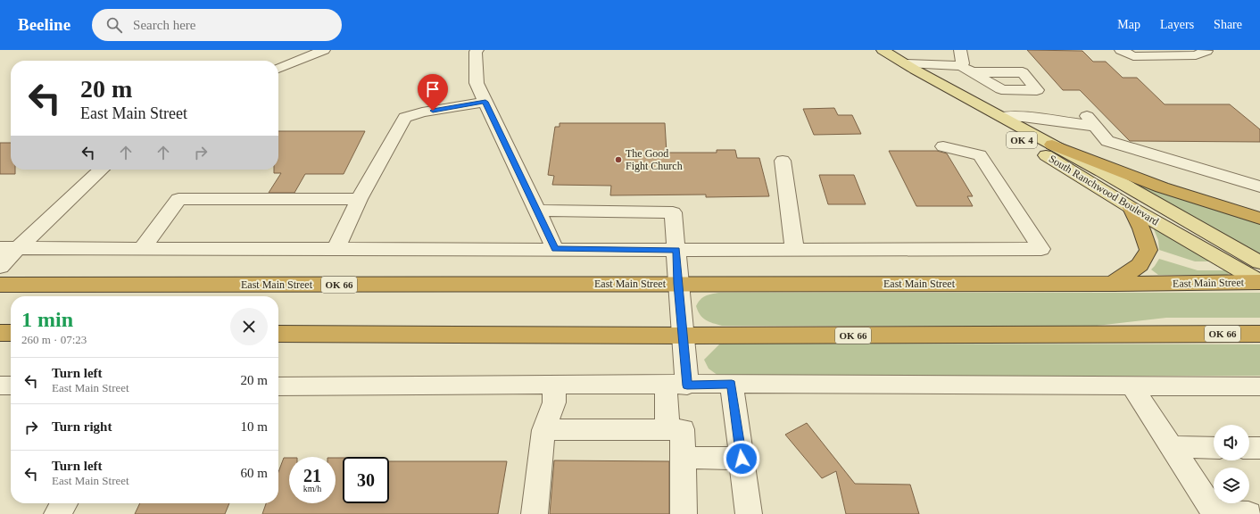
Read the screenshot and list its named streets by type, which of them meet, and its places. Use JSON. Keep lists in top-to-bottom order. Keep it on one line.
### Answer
{"streets":{"highway":["OK 4","East Main Street","OK 66"],"main road":["South Ranchwood Boulevard"]},"crossings":[["OK 4","South Ranchwood Boulevard"],["South Ranchwood Boulevard","East Main Street"]],"places":["The Good Fight Church"],"page":{"header":"Beeline","search":"Search here","nav":["Map","Layers","Share"],"turn":["20 m","East Main Street"],"heading":["1 min","260 m · 07:23"],"list":[{"name":"Turn left","note":"East Main Street","value":"20 m"},{"name":"Turn right","value":"10 m"},{"name":"Turn left","note":"East Main Street","value":"60 m"}],"speed":"21 km/h","limit":"30"}}
